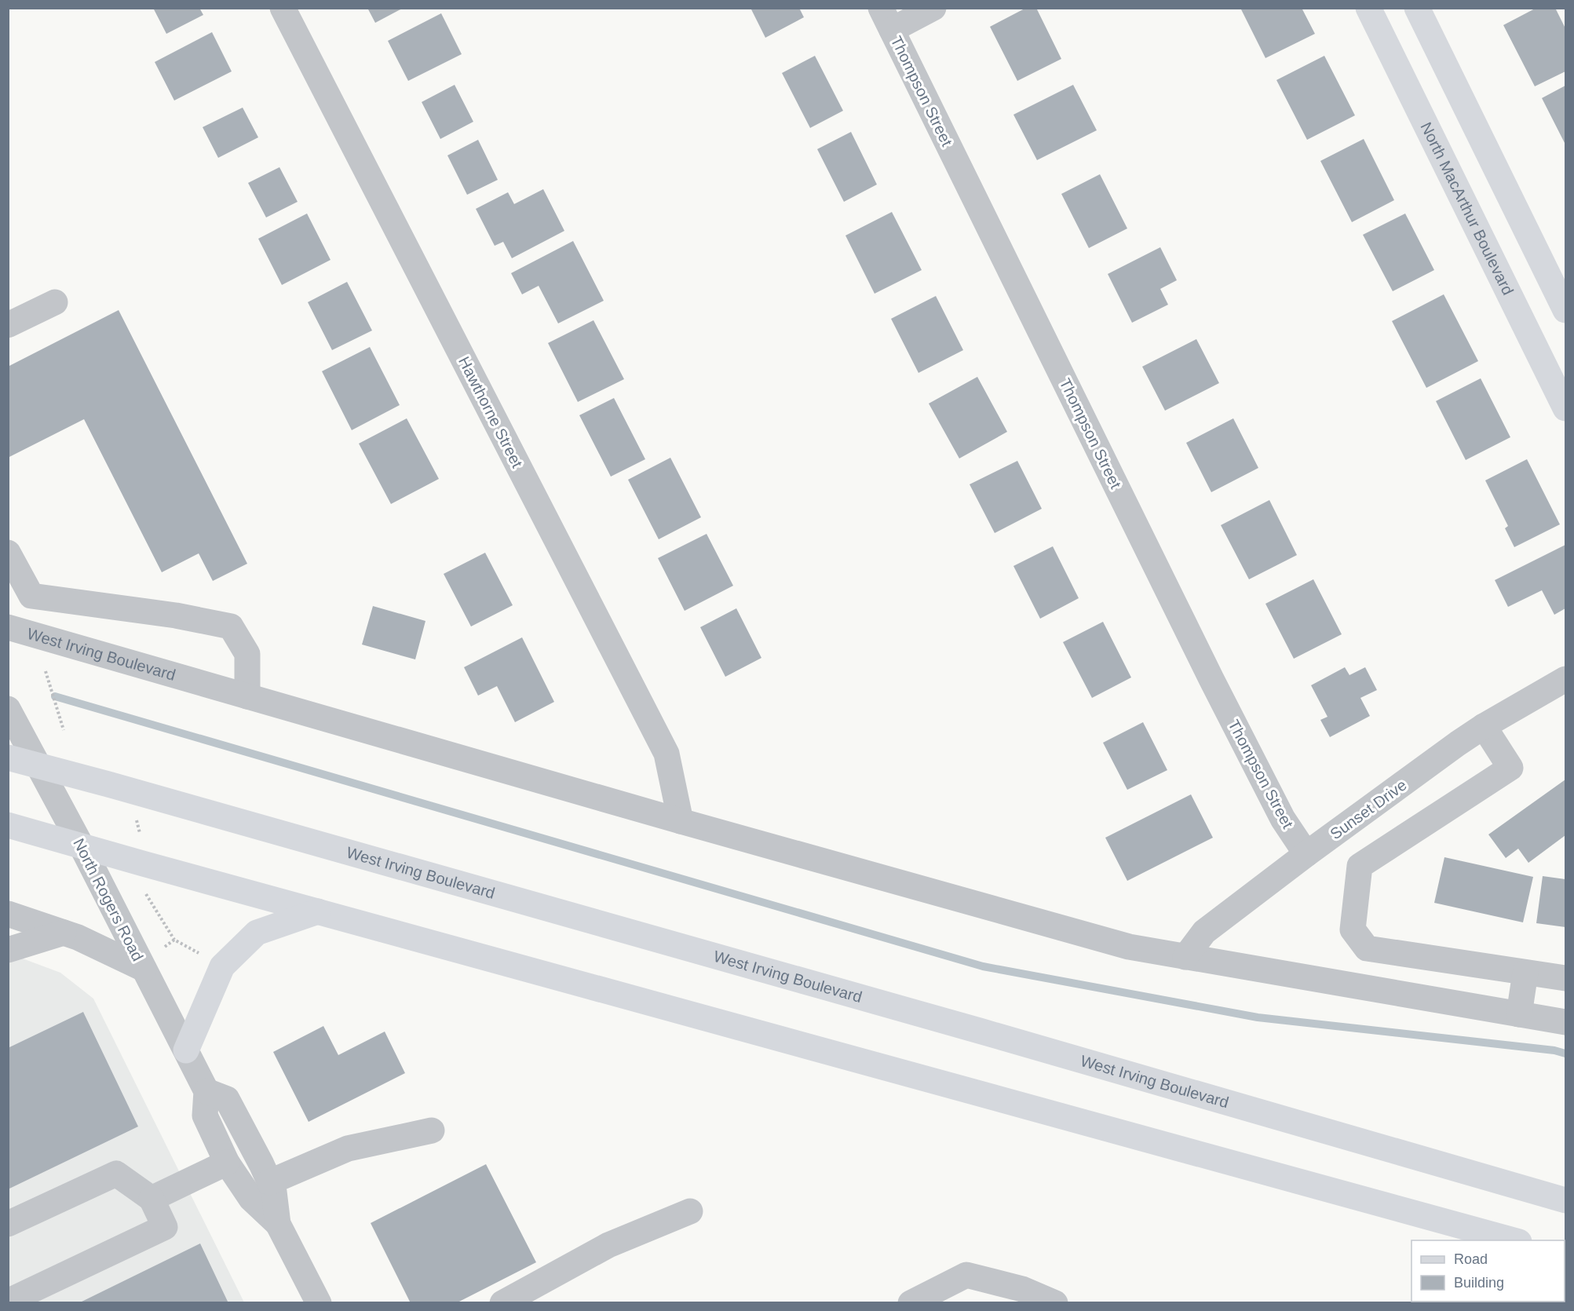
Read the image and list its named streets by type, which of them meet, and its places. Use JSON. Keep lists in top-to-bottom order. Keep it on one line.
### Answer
{"streets":{"main road":["North MacArthur Boulevard","West Irving Boulevard"],"street":["Thompson Street","Hawthorne Street","Sunset Drive","North Rogers Road"]},"crossings":[["Thompson Street","Sunset Drive"],["Hawthorne Street","West Irving Boulevard"],["West Irving Boulevard","Sunset Drive"],["West Irving Boulevard","North Rogers Road"]],"legend":["Road","Building"]}
